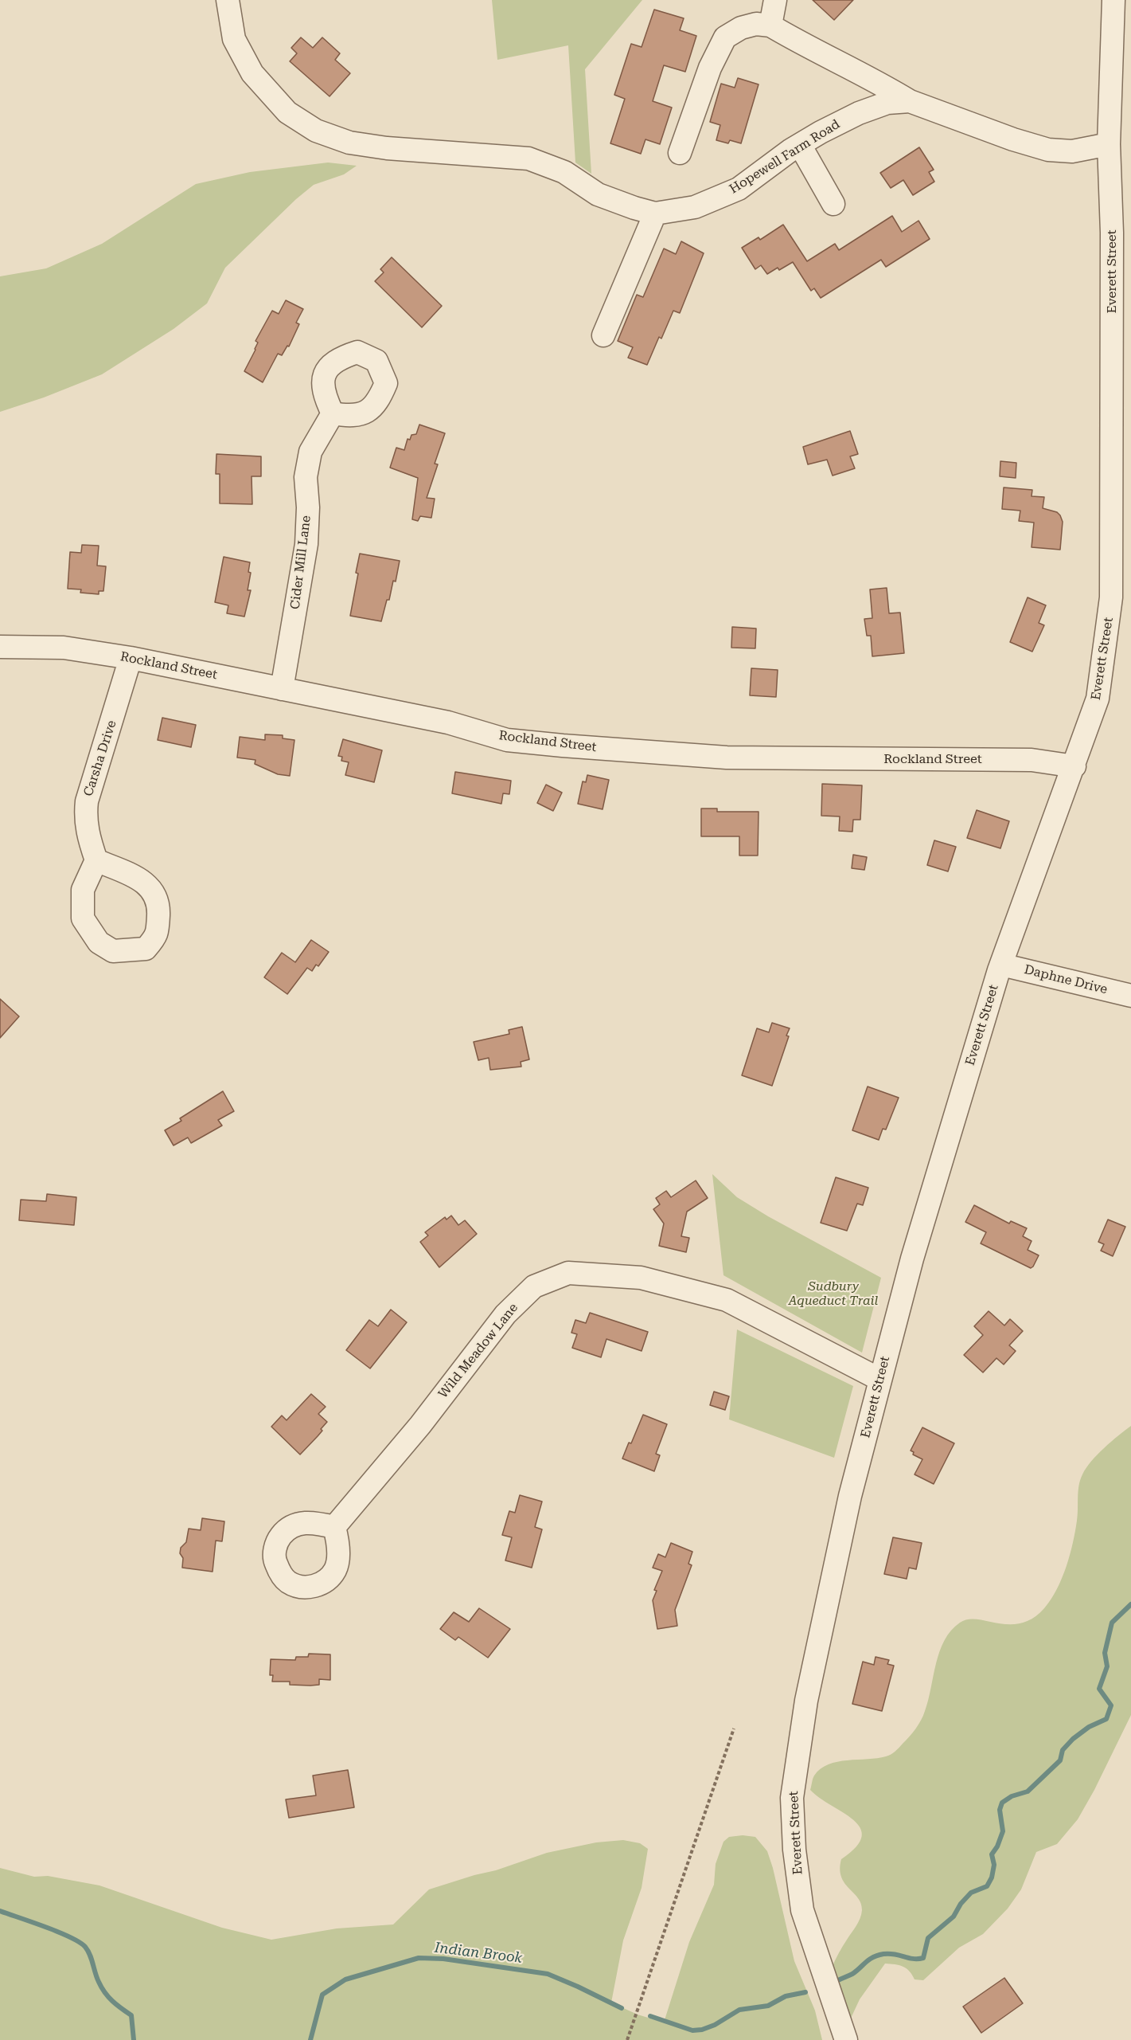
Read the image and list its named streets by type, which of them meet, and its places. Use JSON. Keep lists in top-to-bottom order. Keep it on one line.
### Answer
{"streets":{"street":["Hopewell Farm Road","Everett Street","Cider Mill Lane","Rockland Street","Carsha Drive","Daphne Drive","Wild Meadow Lane"]},"crossings":[["Hopewell Farm Road","Everett Street"],["Everett Street","Rockland Street"],["Everett Street","Daphne Drive"],["Everett Street","Wild Meadow Lane"],["Cider Mill Lane","Rockland Street"],["Rockland Street","Carsha Drive"]],"water":["Indian Brook"],"parks":["Sudbury Aqueduct Trail"]}
